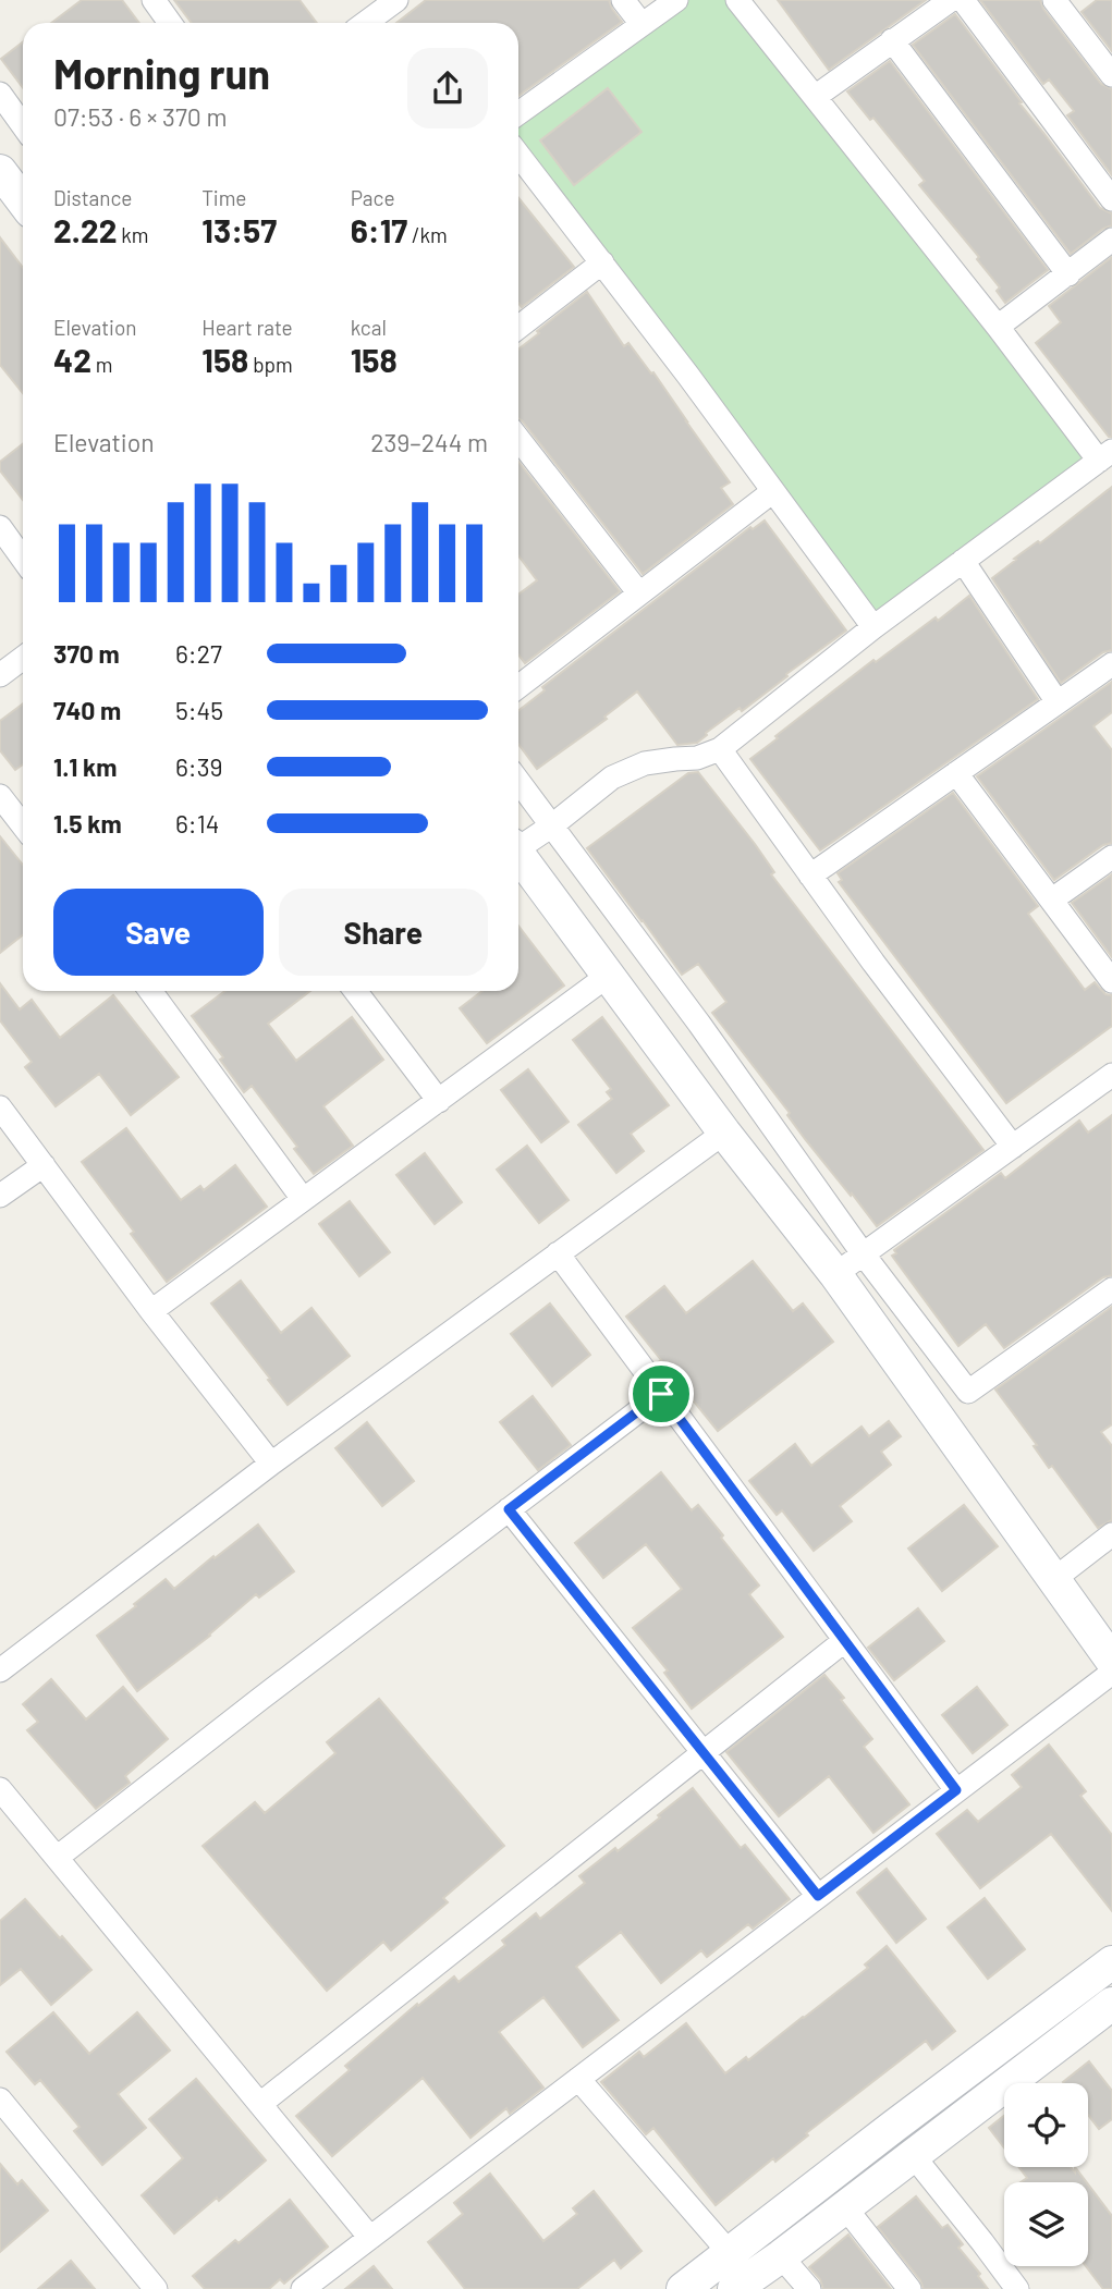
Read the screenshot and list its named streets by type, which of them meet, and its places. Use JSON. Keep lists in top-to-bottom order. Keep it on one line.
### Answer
{"page":{"heading":["Morning run","07:53 · 6 × 370 m"],"stats":[["Distance","2.22 km"],["Time","13:57"],["Pace","6:17 /km"],["Elevation","42 m"],["Heart rate","158 bpm"],["kcal","158"]],"chart":["Elevation","239–244 m"],"list":[{"name":"370 m","note":"6:27"},{"name":"740 m","note":"5:45"},{"name":"1.1 km","note":"6:39"},{"name":"1.5 km","note":"6:14"}],"buttons":["Save","Share"]}}
